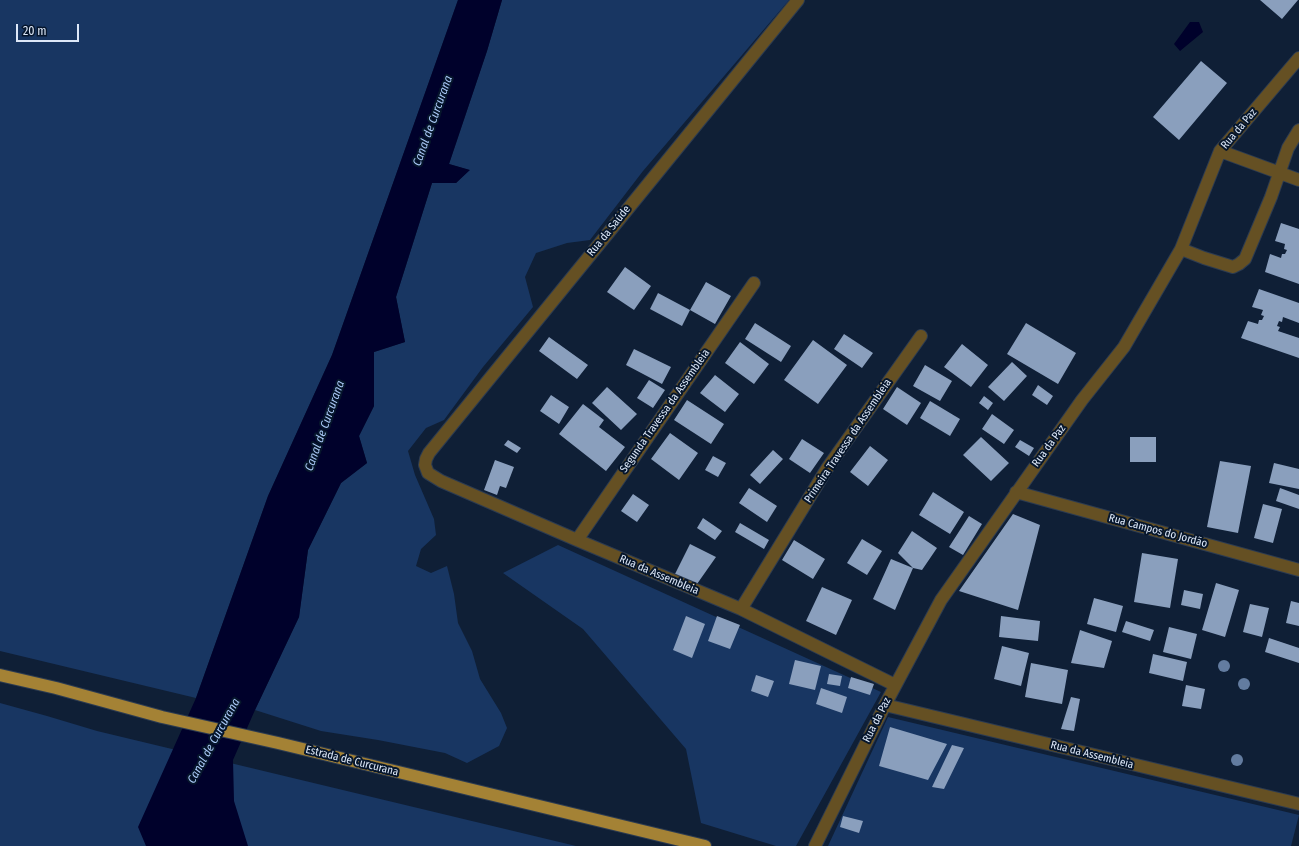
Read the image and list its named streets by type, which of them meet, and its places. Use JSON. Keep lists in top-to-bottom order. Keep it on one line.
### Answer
{"streets":{"main road":["Estrada de Curcurana"],"street":["Rua da Paz","Rua da Saúde","Segunda Travessa da Assembleia","Primeira Travessa da Assembleia","Rua Campos do Jordão","Rua da Assembleia"]},"crossings":[["Rua da Paz","Rua Campos do Jordão"],["Rua da Paz","Rua da Assembleia"],["Rua da Saúde","Rua da Assembleia"],["Segunda Travessa da Assembleia","Rua da Assembleia"],["Primeira Travessa da Assembleia","Rua da Assembleia"]],"water":["Canal de Curcurana"],"scale_bar":"20 m"}
